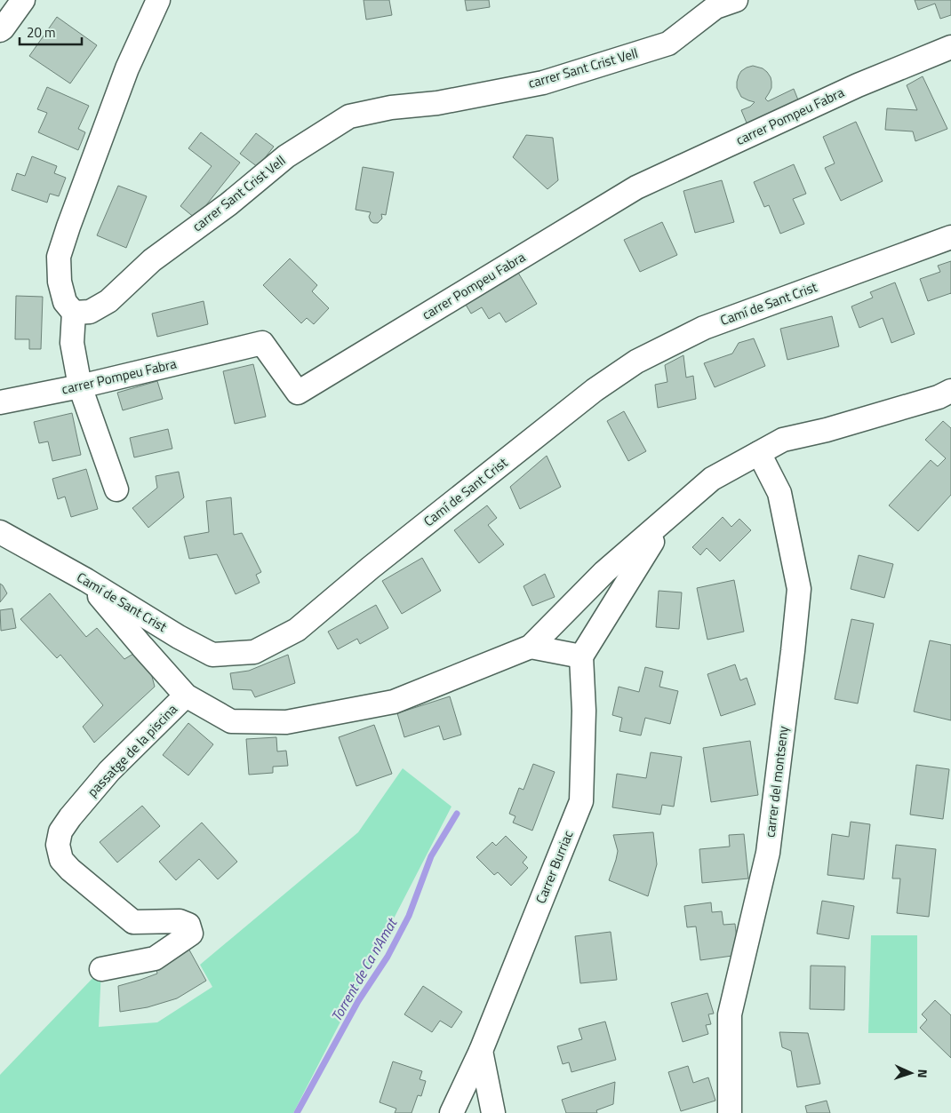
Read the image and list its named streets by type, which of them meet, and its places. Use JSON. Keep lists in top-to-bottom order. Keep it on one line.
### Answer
{"streets":{"street":["carrer Sant Crist Vell","carrer Pompeu Fabra","Camí de Sant Crist","passatge de la piscina","carrer del montseny","Carrer Burriac"]},"water":["Torrent de Ca n'Amat"],"scale_bar":"20 m","north":"right"}
